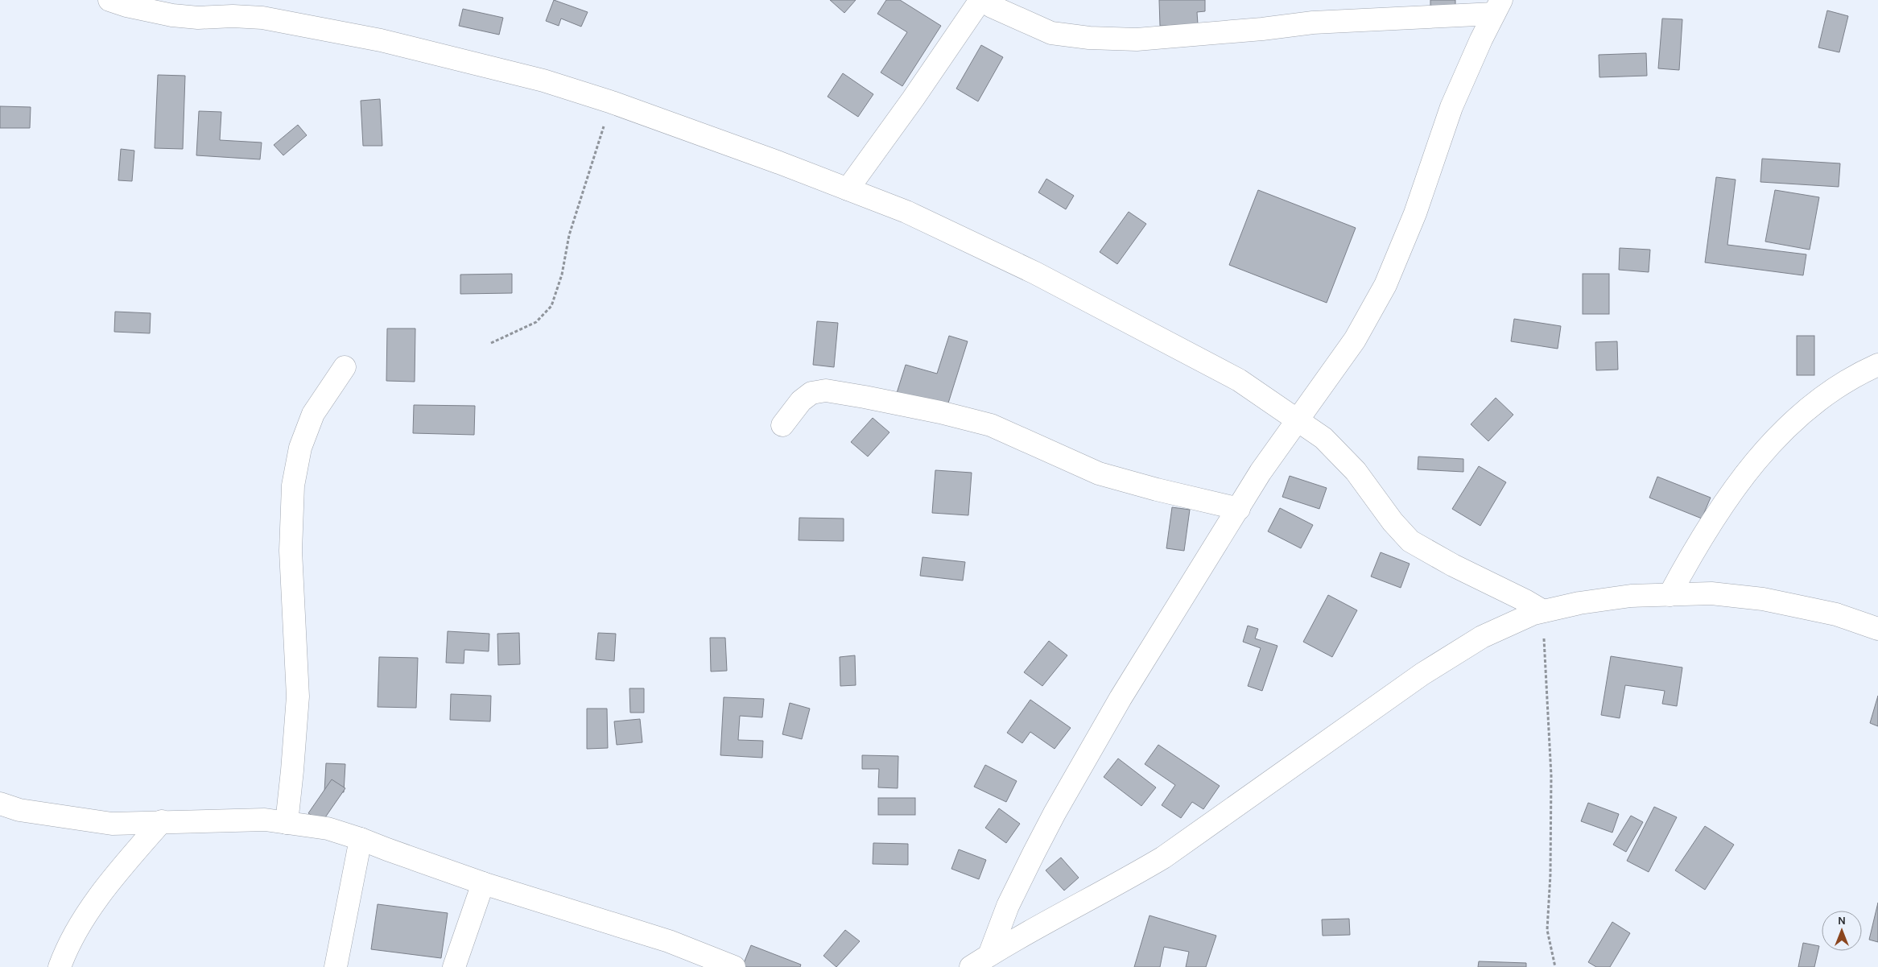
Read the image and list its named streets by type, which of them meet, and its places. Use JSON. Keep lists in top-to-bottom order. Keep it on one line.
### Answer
{"north":"top"}
